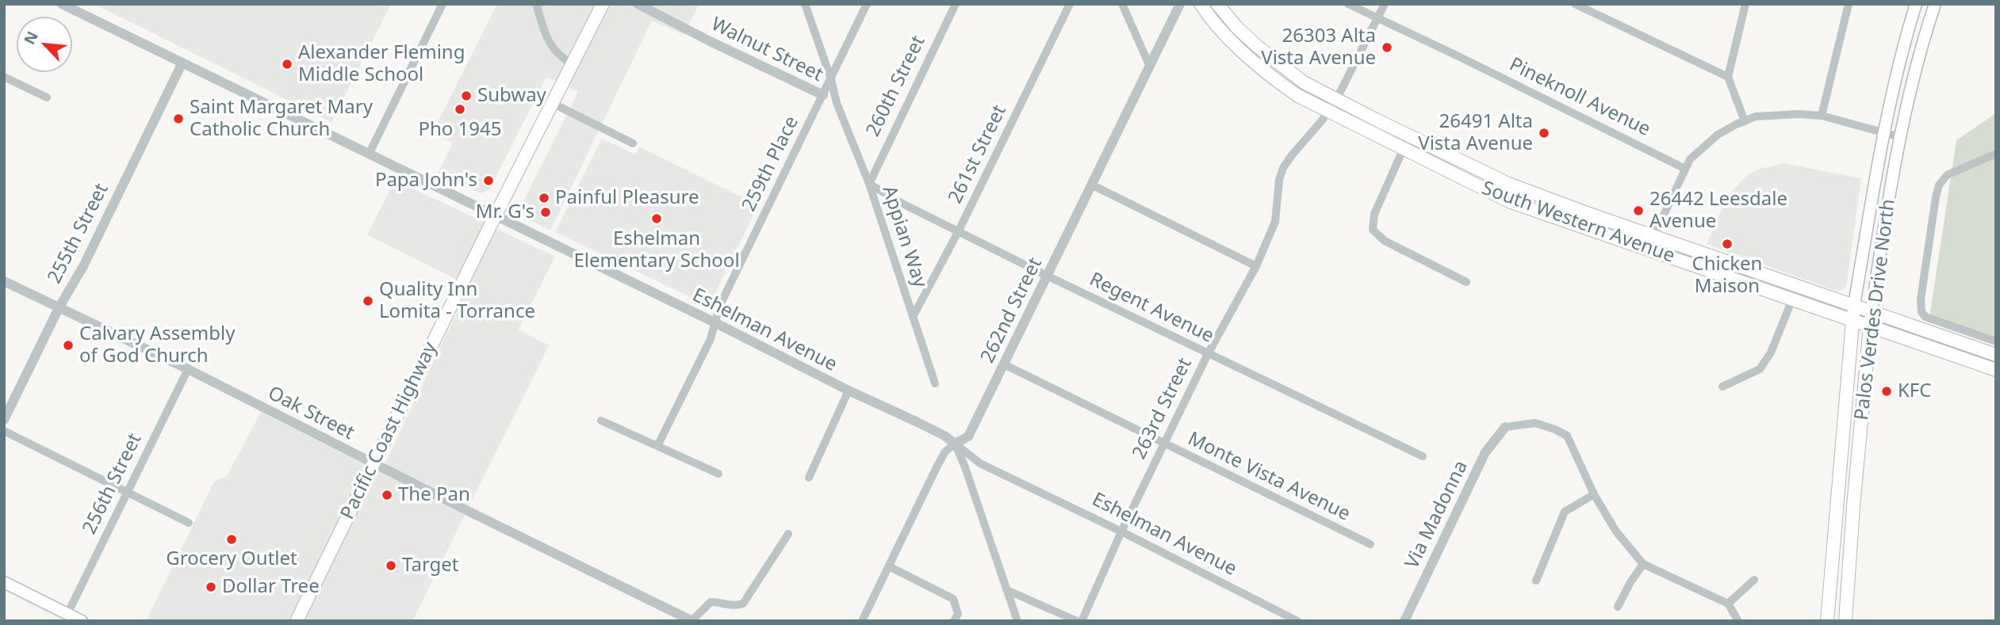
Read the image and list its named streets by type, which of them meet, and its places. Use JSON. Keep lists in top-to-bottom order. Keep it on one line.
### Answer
{"streets":{"main road":["South Western Avenue","Palos Verdes Drive North","Pacific Coast Highway"],"street":["Walnut Street","260th Street","Pineknoll Avenue","261st Street","259th Place","255th Street","Appian Way","Regent Avenue","262nd Street","Eshelman Avenue","263rd Street","Oak Street","Monte Vista Avenue","256th Street","Via Madonna"]},"crossings":[["Walnut Street","259th Place"],["260th Street","Appian Way"],["260th Street","Regent Avenue"],["Pineknoll Avenue","263rd Street"],["261st Street","Appian Way"],["261st Street","Regent Avenue"],["259th Place","Appian Way"],["259th Place","Eshelman Avenue"],["South Western Avenue","Palos Verdes Drive North"],["South Western Avenue","263rd Street"],["255th Street","Eshelman Avenue"],["255th Street","Oak Street"],["Appian Way","Regent Avenue"],["Regent Avenue","262nd Street"],["Regent Avenue","263rd Street"],["262nd Street","Eshelman Avenue"],["262nd Street","Monte Vista Avenue"],["Eshelman Avenue","263rd Street"],["Eshelman Avenue","Pacific Coast Highway"],["263rd Street","Monte Vista Avenue"],["Oak Street","Pacific Coast Highway"],["Oak Street","256th Street"]],"places":["26303 Alta Vista Avenue","Alexander Fleming Middle School","Subway","Pho 1945","Saint Margaret Mary Catholic Church","26491 Alta Vista Avenue","Papa John's","Painful Pleasure","26442 Leesdale Avenue","Mr. G's","Eshelman Elementary School","Chicken Maison","Quality Inn Lomita - Torrance","Calvary Assembly of God Church","KFC","The Pan","Grocery Outlet","Target","Dollar Tree"],"north":"top left"}
